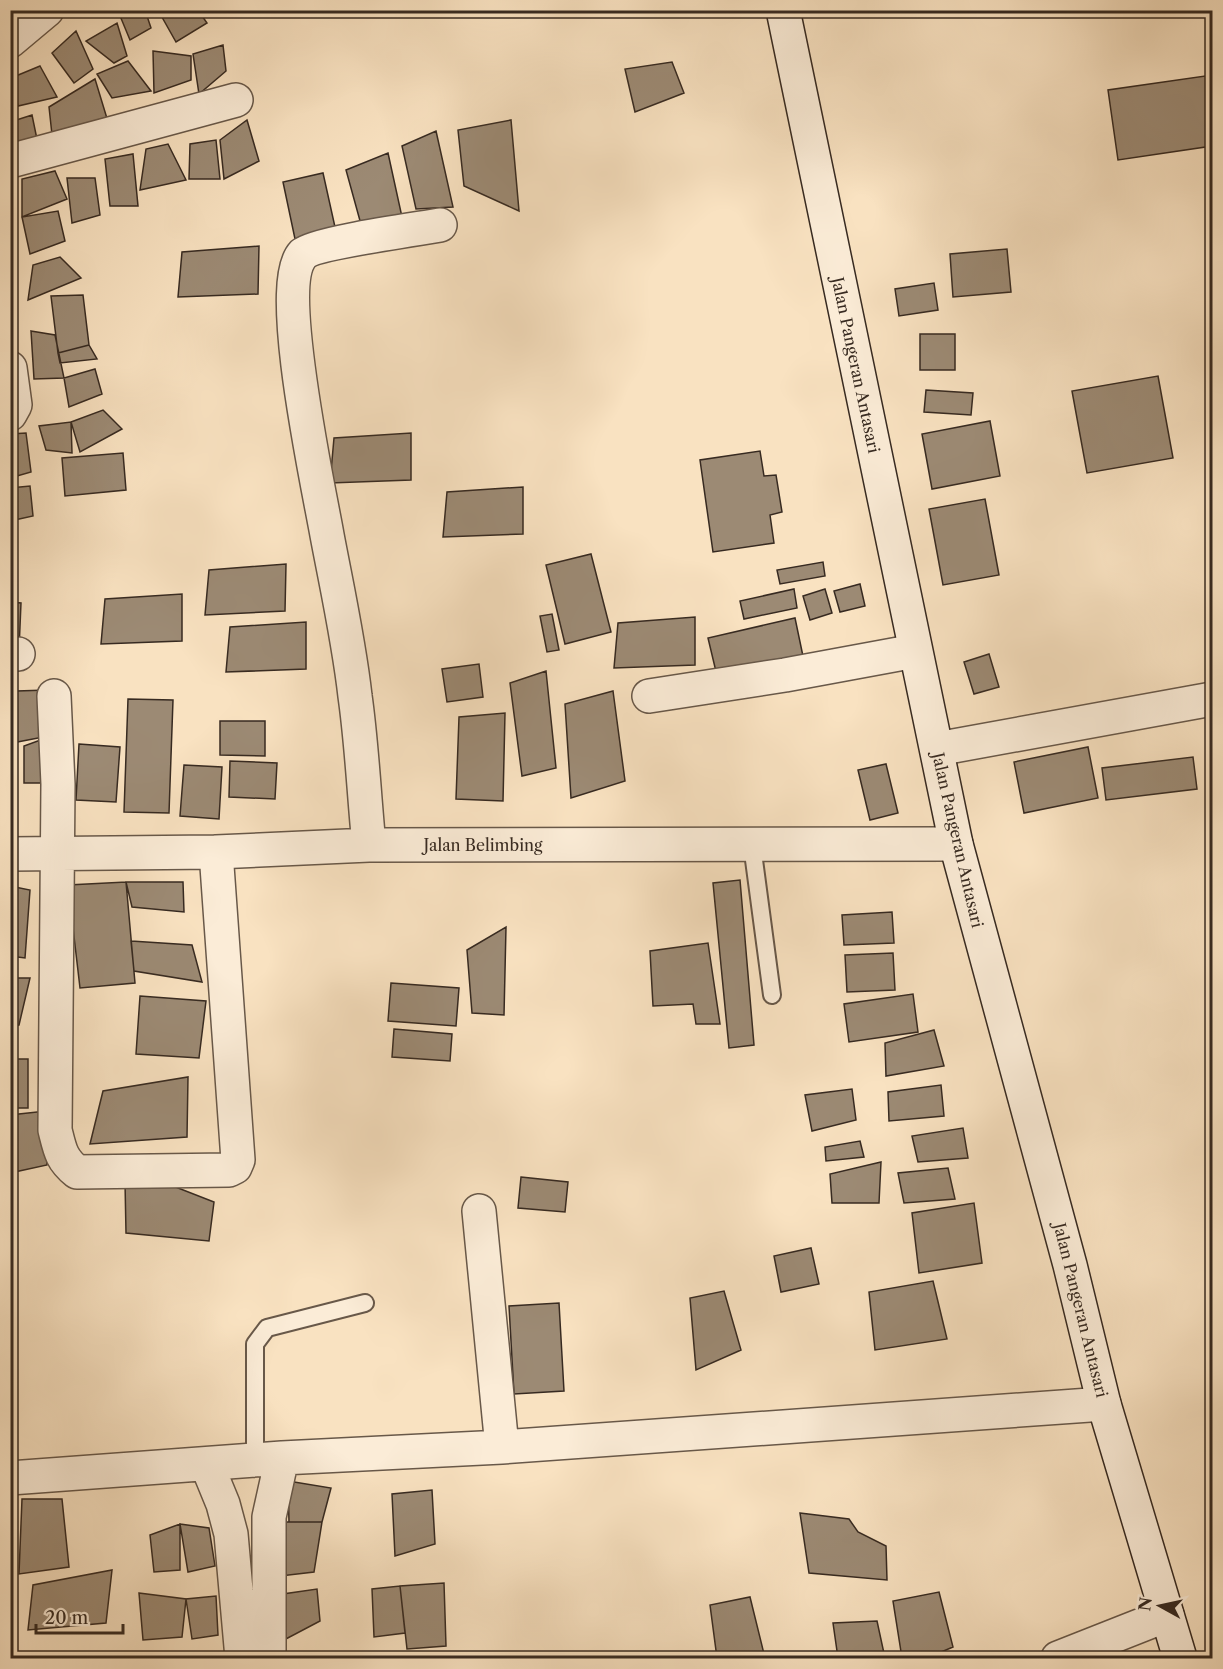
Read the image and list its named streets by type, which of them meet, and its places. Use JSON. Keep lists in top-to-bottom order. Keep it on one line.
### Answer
{"streets":{"street":["Jalan Pangeran Antasari","Jalan Belimbing"]},"crossings":[["Jalan Pangeran Antasari","Jalan Belimbing"]],"scale_bar":"20 m","north":"left"}
